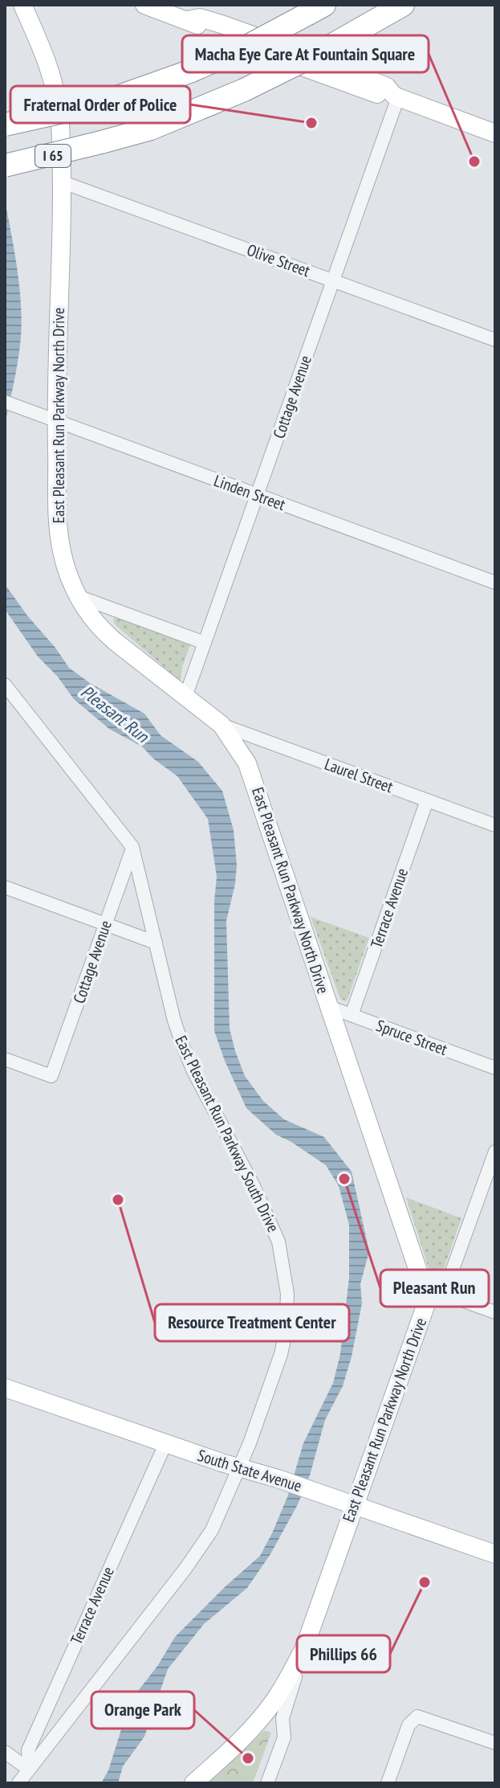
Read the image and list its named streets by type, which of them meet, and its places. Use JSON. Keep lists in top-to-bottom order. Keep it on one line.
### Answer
{"streets":{"highway":["I 65"],"street":["Olive Street","Cottage Avenue","East Pleasant Run Parkway North Drive","Linden Street","Laurel Street","Terrace Avenue","Spruce Street","East Pleasant Run Parkway South Drive","South State Avenue"]},"crossings":[["Olive Street","Cottage Avenue"],["Olive Street","East Pleasant Run Parkway North Drive"],["Cottage Avenue","East Pleasant Run Parkway North Drive"],["Cottage Avenue","Linden Street"],["Cottage Avenue","East Pleasant Run Parkway South Drive"],["East Pleasant Run Parkway North Drive","Linden Street"],["East Pleasant Run Parkway North Drive","Laurel Street"],["East Pleasant Run Parkway North Drive","Spruce Street"],["East Pleasant Run Parkway North Drive","South State Avenue"],["Laurel Street","Terrace Avenue"],["Terrace Avenue","Spruce Street"],["Terrace Avenue","East Pleasant Run Parkway South Drive"],["Terrace Avenue","South State Avenue"],["East Pleasant Run Parkway South Drive","South State Avenue"]],"water":["Pleasant Run"],"places":["Fraternal Order of Police","Macha Eye Care At Fountain Square","Pleasant Run","Resource Treatment Center","Phillips 66","Orange Park"]}
